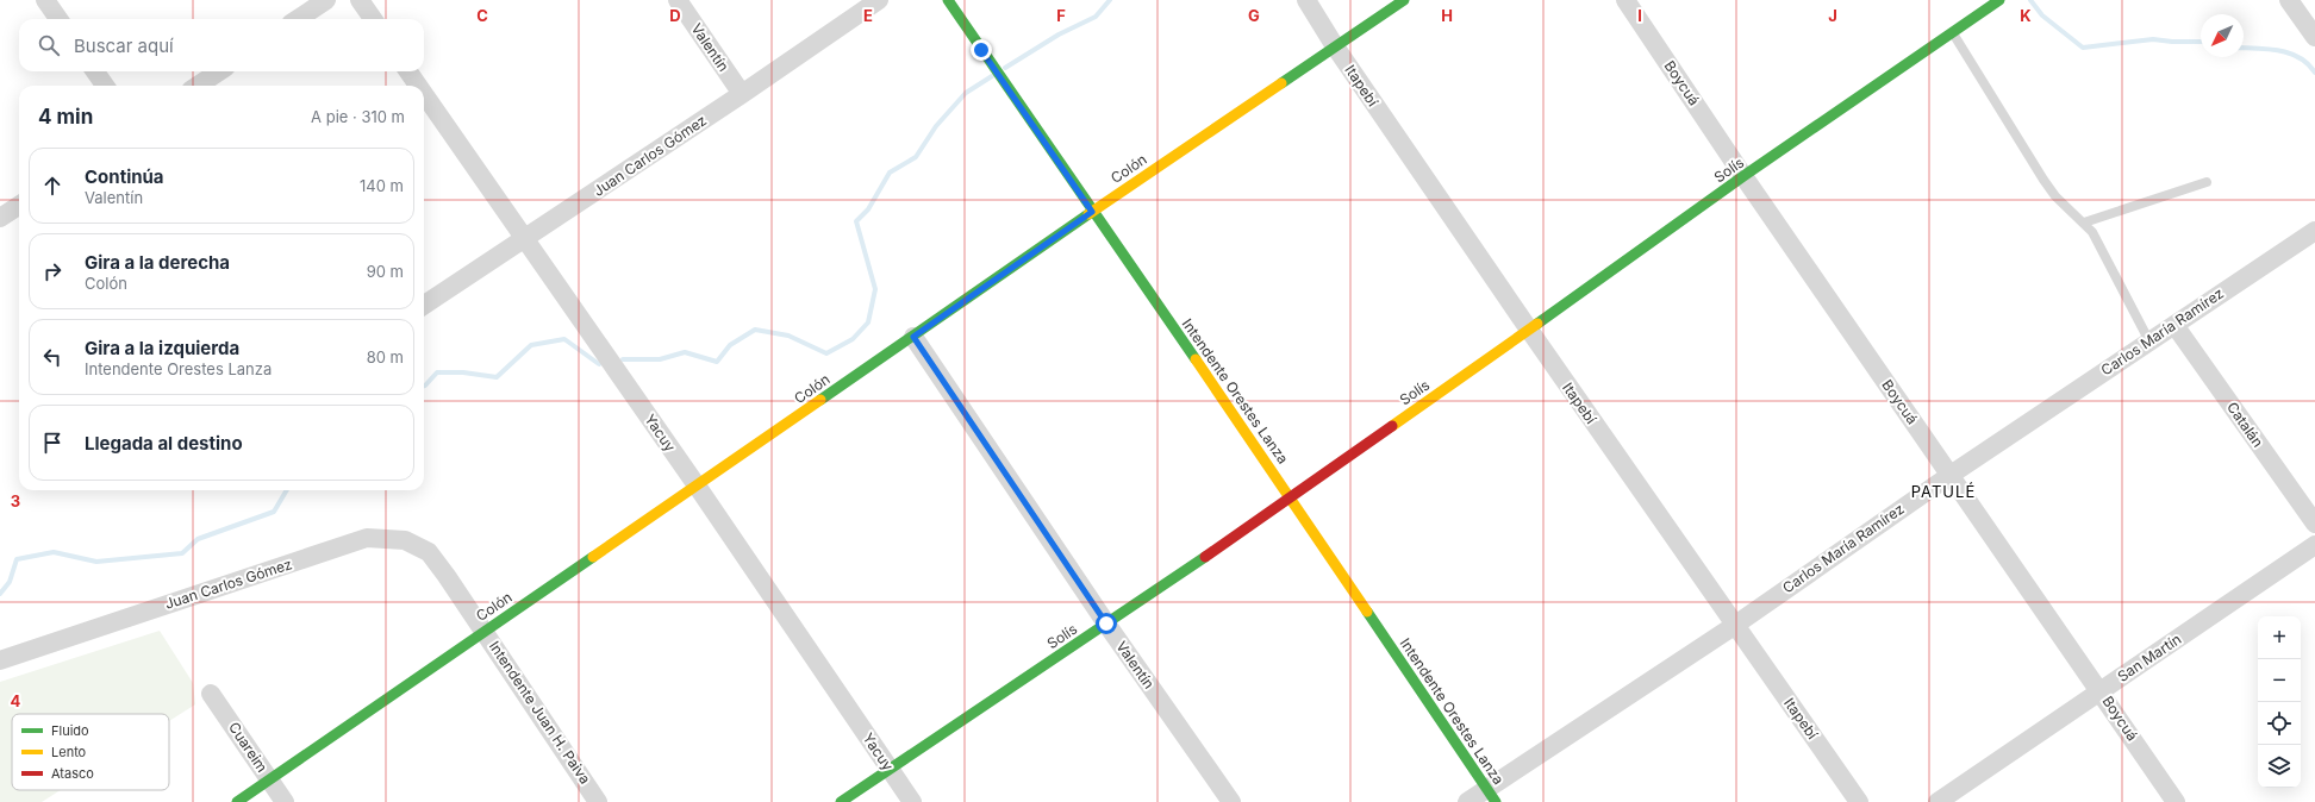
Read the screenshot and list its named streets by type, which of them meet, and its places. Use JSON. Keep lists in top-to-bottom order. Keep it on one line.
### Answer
{"streets":{"street":["Valentín","Boycuá","Itapebí","Juan Carlos Gómez","Colón","Solís","Carlos María Ramírez","Intendente Orestes Lanza","Catalán","Yacuy","San Martín","Intendente Juan H. Paiva","Cuareim"]},"crossings":[["Valentín","Juan Carlos Gómez"],["Valentín","Colón"],["Valentín","Solís"],["Boycuá","Solís"],["Boycuá","Carlos María Ramírez"],["Boycuá","San Martín"],["Itapebí","Colón"],["Itapebí","Solís"],["Itapebí","Carlos María Ramírez"],["Juan Carlos Gómez","Yacuy"],["Juan Carlos Gómez","Intendente Juan H. Paiva"],["Colón","Intendente Orestes Lanza"],["Colón","Yacuy"],["Colón","Intendente Juan H. Paiva"],["Colón","Cuareim"],["Solís","Intendente Orestes Lanza"],["Solís","Yacuy"],["Carlos María Ramírez","Intendente Orestes Lanza"],["Carlos María Ramírez","Catalán"]],"districts":["PATULÉ"],"legend":["Fluido","Lento","Atasco"],"north":"bottom left","page":{"search":"Buscar aquí","heading":["4 min","A pie · 310 m"],"list":[["Continúa","Valentín","140 m"],["Gira a la derecha","Colón","90 m"],["Gira a la izquierda","Intendente Orestes Lanza","80 m"],"Llegada al destino"],"map_buttons":["+","−"]},"grid":{"columns":["C","D","E","F","G","H","I","J","K"],"rows":["3","4"]}}
